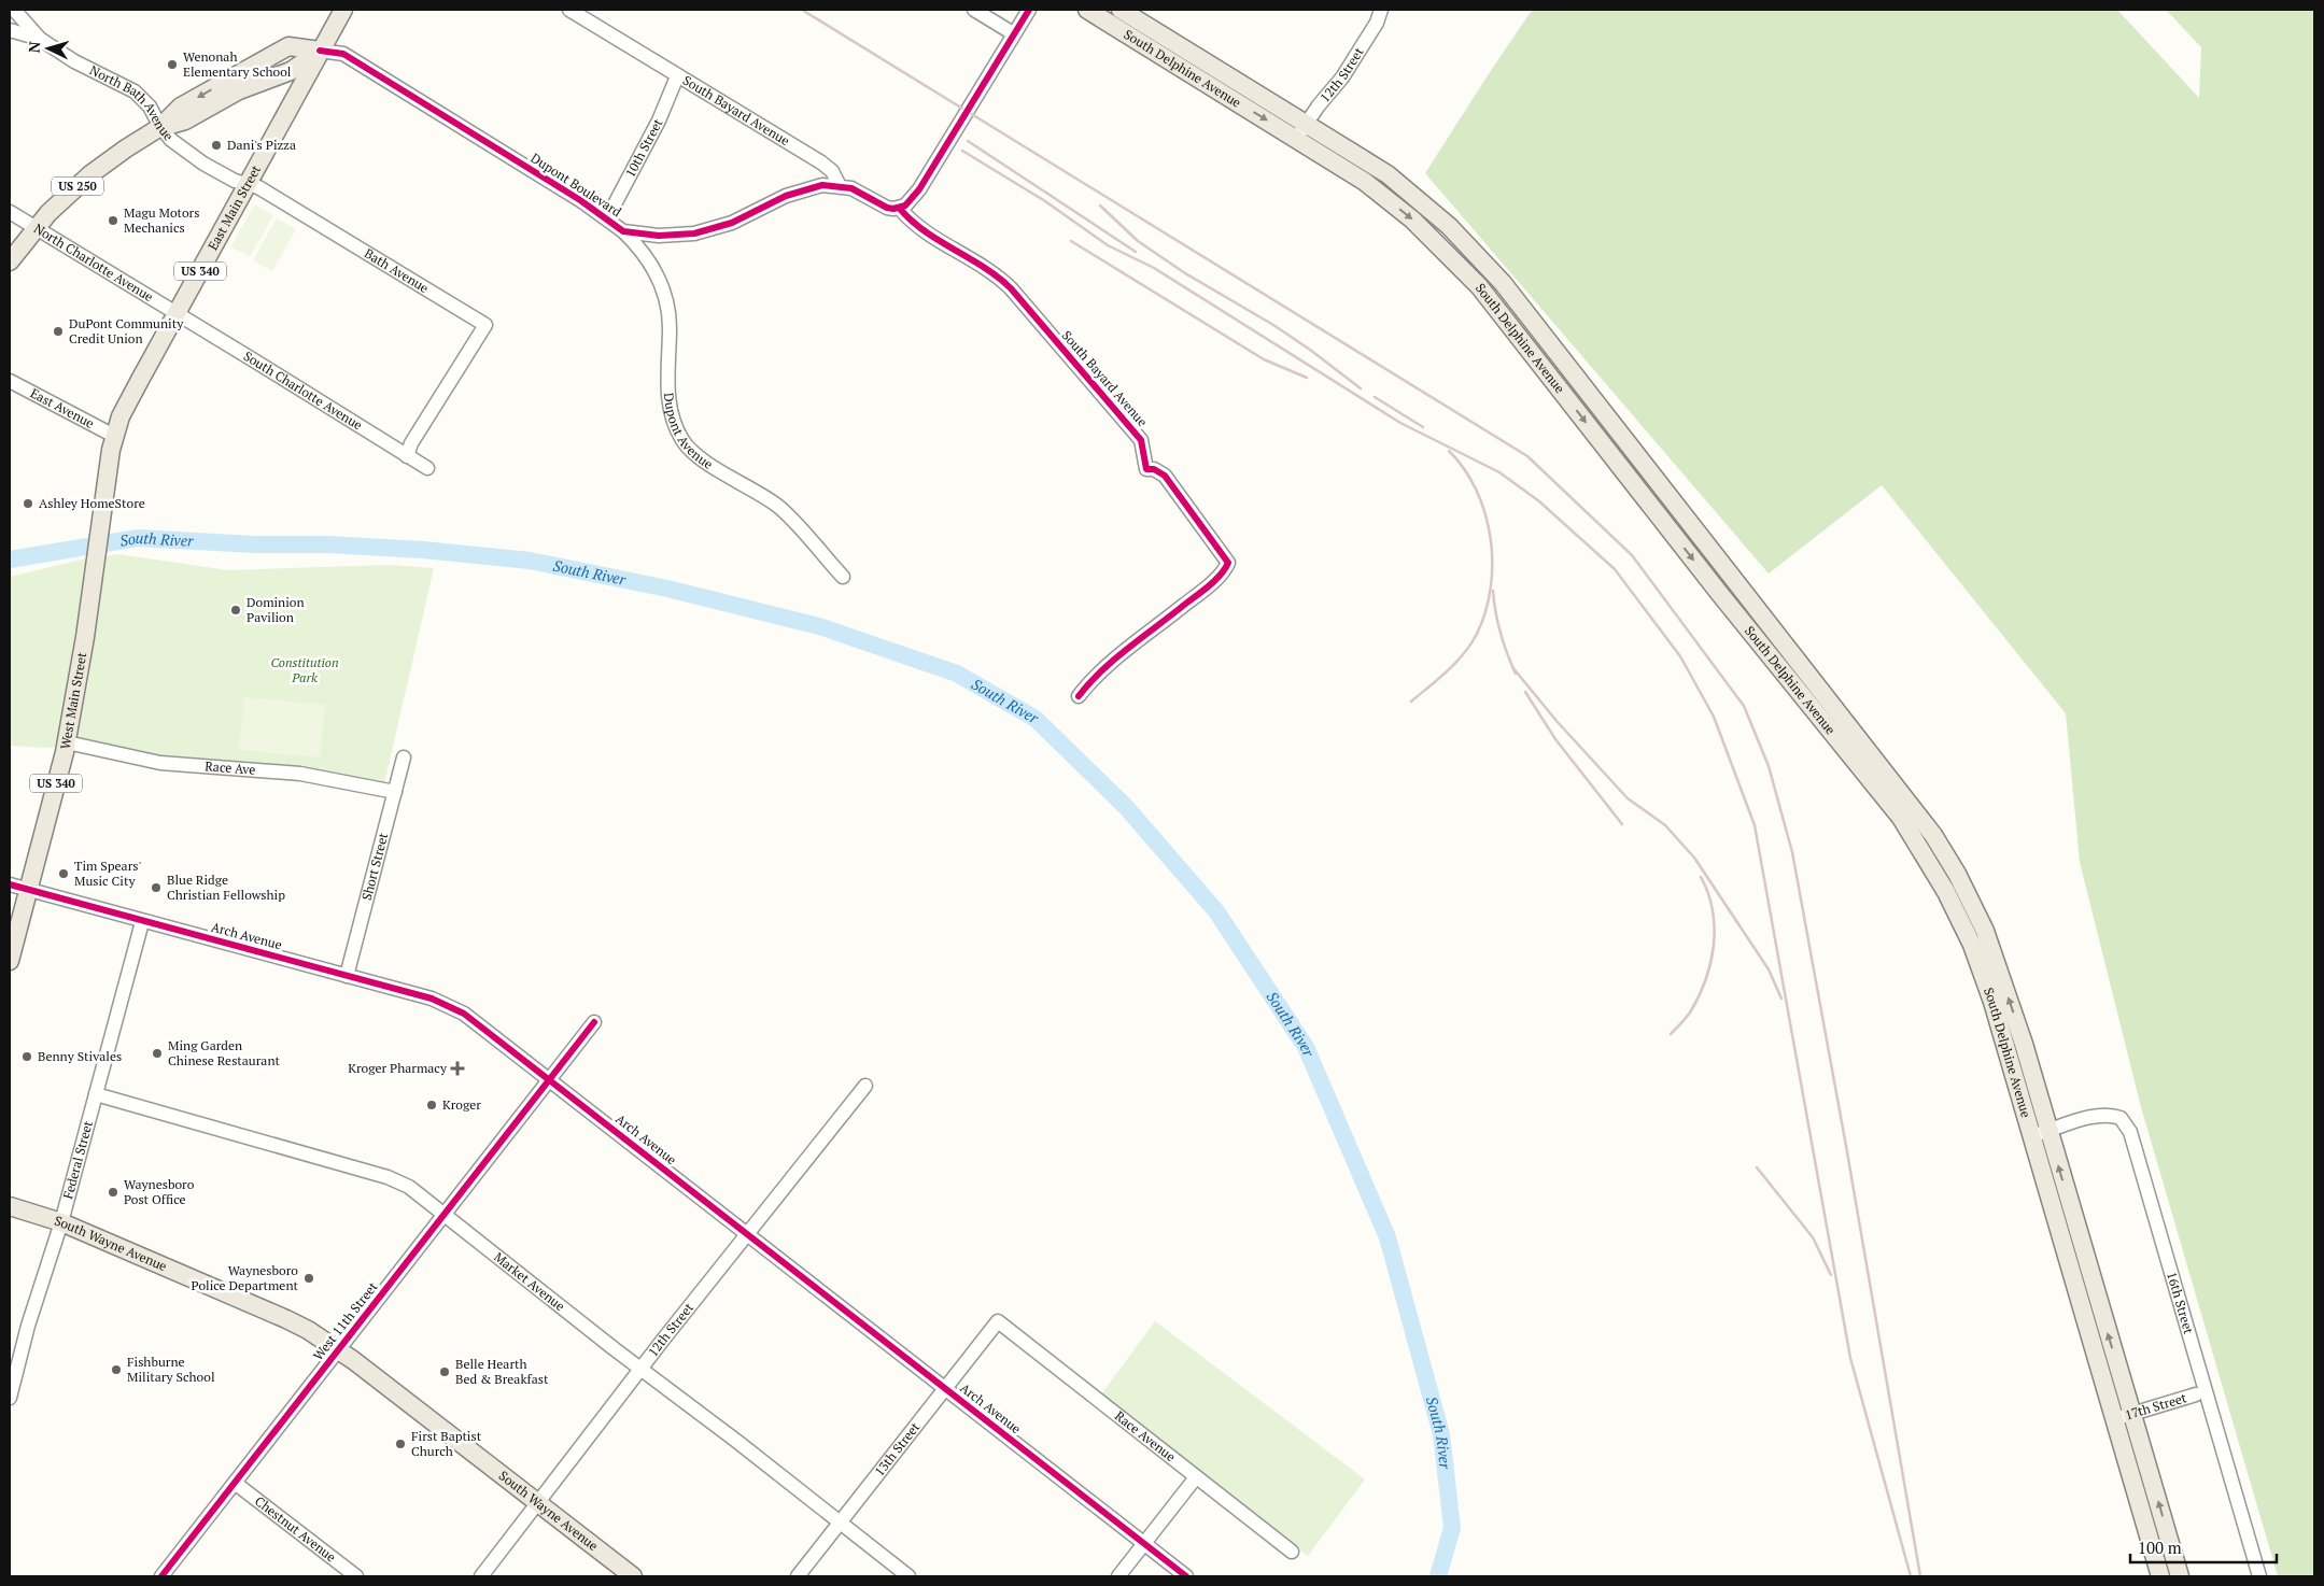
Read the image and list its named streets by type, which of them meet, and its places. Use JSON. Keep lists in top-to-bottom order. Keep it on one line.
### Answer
{"streets":{"main road":["South Delphine Avenue","US 250","East Main Street","US 340","West Main Street","South Wayne Avenue"],"street":["12th Street","North Bath Avenue","South Bayard Avenue","10th Street","Dupont Boulevard","North Charlotte Avenue","Bath Avenue","South Charlotte Avenue","East Avenue","Dupont Avenue","Race Ave","Short Street","Arch Avenue","Federal Street","Market Avenue","16th Street","West 11th Street","17th Street","Race Avenue","13th Street","Chestnut Avenue"]},"crossings":[["South Delphine Avenue","12th Street"],["South Delphine Avenue","16th Street"],["South Delphine Avenue","17th Street"],["12th Street","Arch Avenue"],["12th Street","South Wayne Avenue"],["12th Street","Market Avenue"],["North Bath Avenue","US 250"],["North Bath Avenue","East Main Street"],["North Bath Avenue","Bath Avenue"],["South Bayard Avenue","10th Street"],["South Bayard Avenue","Dupont Boulevard"],["10th Street","Dupont Boulevard"],["Dupont Boulevard","US 250"],["Dupont Boulevard","East Main Street"],["Dupont Boulevard","Dupont Avenue"],["US 250","East Main Street"],["US 250","North Charlotte Avenue"],["East Main Street","North Charlotte Avenue"],["East Main Street","South Charlotte Avenue"],["East Main Street","East Avenue"],["East Main Street","West Main Street"],["North Charlotte Avenue","South Charlotte Avenue"],["Bath Avenue","South Charlotte Avenue"],["West Main Street","Race Ave"],["West Main Street","Arch Avenue"],["Race Ave","Short Street"],["Short Street","Arch Avenue"],["Arch Avenue","Federal Street"],["Arch Avenue","West 11th Street"],["Arch Avenue","13th Street"],["Federal Street","South Wayne Avenue"],["Federal Street","Market Avenue"],["South Wayne Avenue","West 11th Street"],["Market Avenue","West 11th Street"],["Market Avenue","13th Street"],["West 11th Street","Chestnut Avenue"],["Race Avenue","13th Street"]],"water":["South River"],"parks":["Constitution Park"],"places":{"other":["Wenonah Elementary School","Dani's Pizza","Magu Motors Mechanics","DuPont Community Credit Union","Ashley HomeStore","Dominion Pavilion","Tim Spears' Music City","Blue Ridge Christian Fellowship","Ming Garden Chinese Restaurant","Benny Stivales","Kroger","Waynesboro Post Office","Waynesboro Police Department","Fishburne Military School","Belle Hearth Bed & Breakfast","First Baptist Church"],"health":["Kroger Pharmacy"]},"scale_bar":"100 m","north":"left"}
